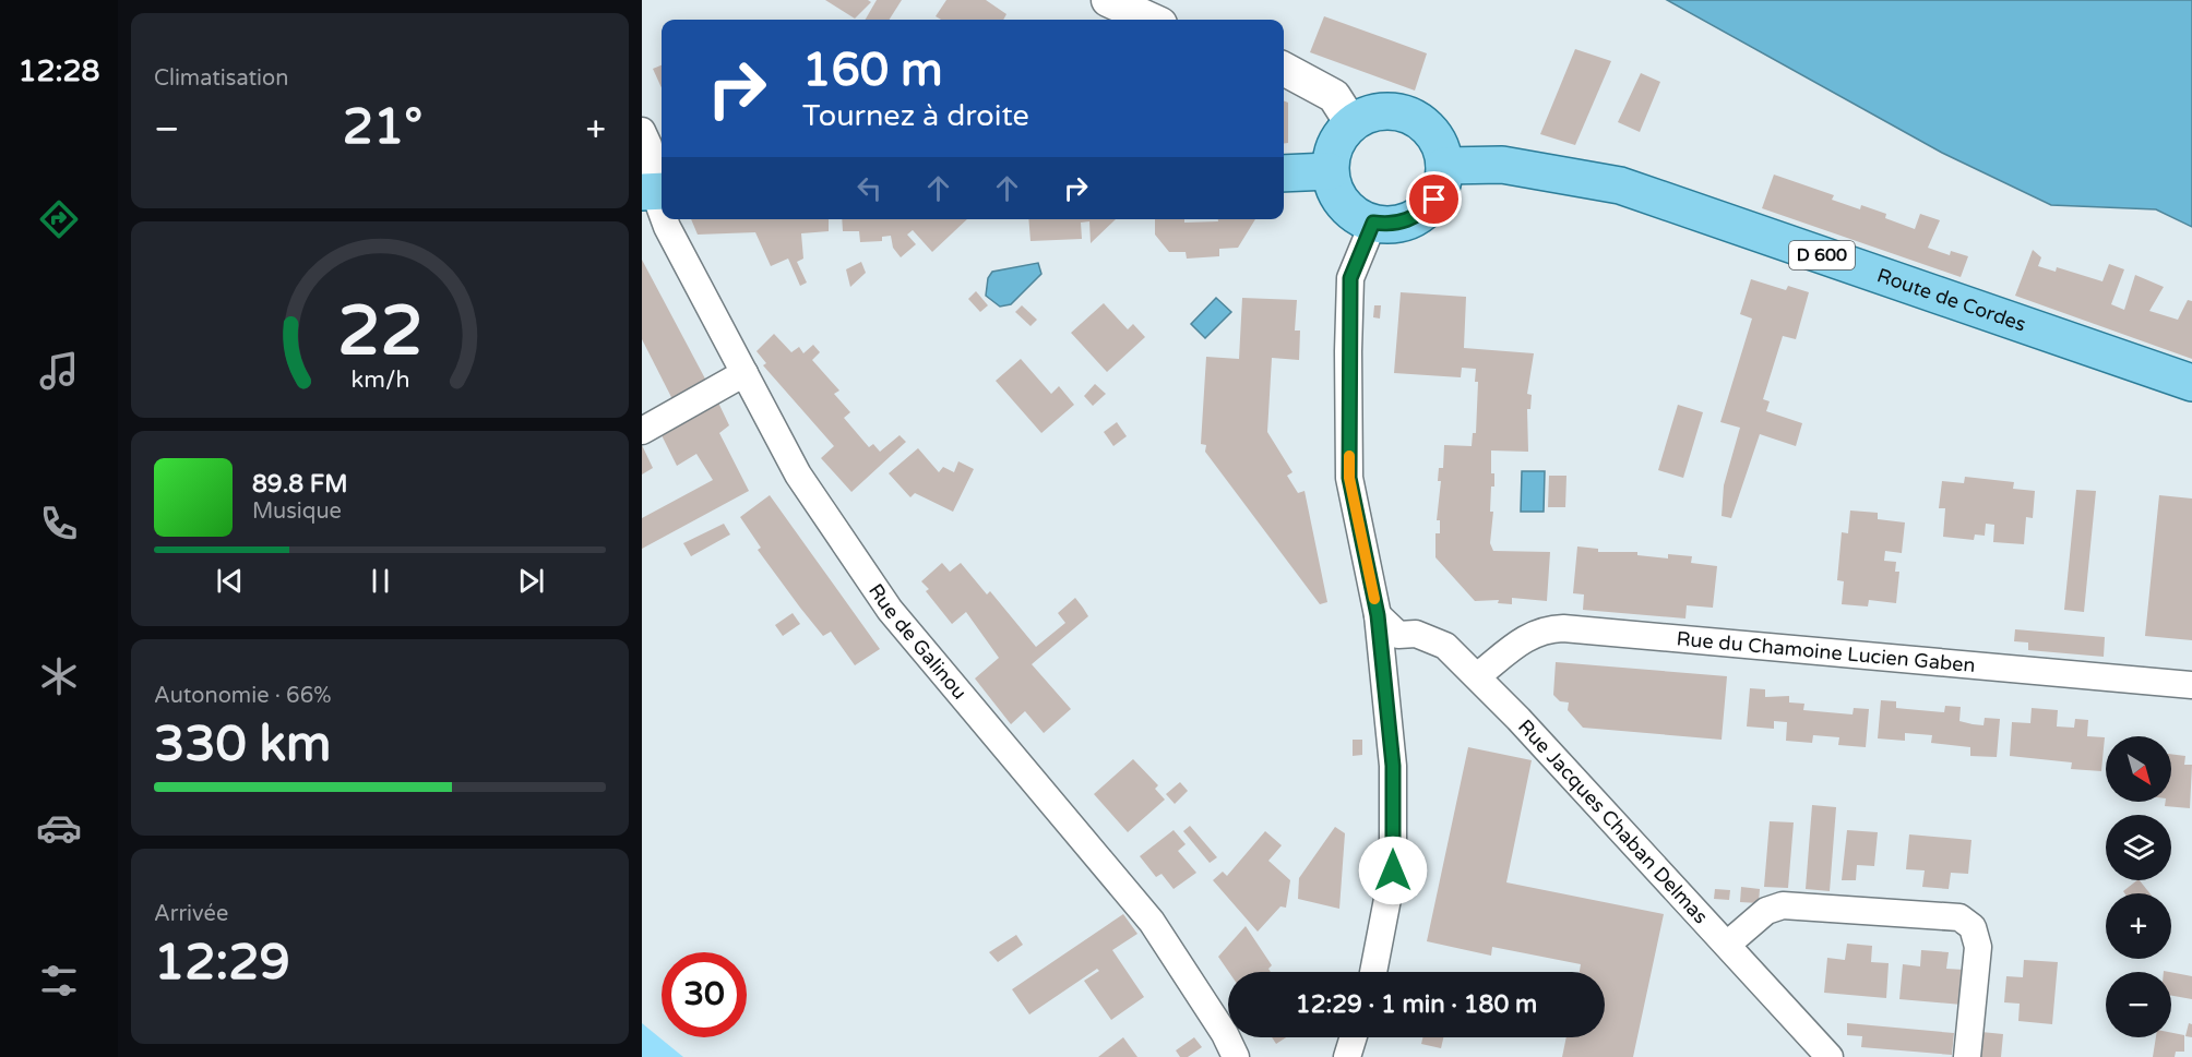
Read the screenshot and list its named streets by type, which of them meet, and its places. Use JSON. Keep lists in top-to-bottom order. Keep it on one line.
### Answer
{"streets":{"main road":["D 600","Route de Cordes"],"street":["Rue de Galinou","Rue du Chamoine Lucien Gaben","Rue Jacques Chaban Delmas"]},"crossings":[["Rue du Chamoine Lucien Gaben","Rue Jacques Chaban Delmas"]],"north":"bottom right","page":{"tabs":"12:28","tile":["Climatisation",["Autonomie · 66%","330 km"],["Arrivée","12:29"]],"turn":["160 m","Tournez à droite"],"heat":["−","21°","+"],"song":["89.8 FM","Musique"],"map_buttons":["+","−"],"limit":"30","trip":"12:29 · 1 min · 180 m","gauge":["22","km/h"]}}
